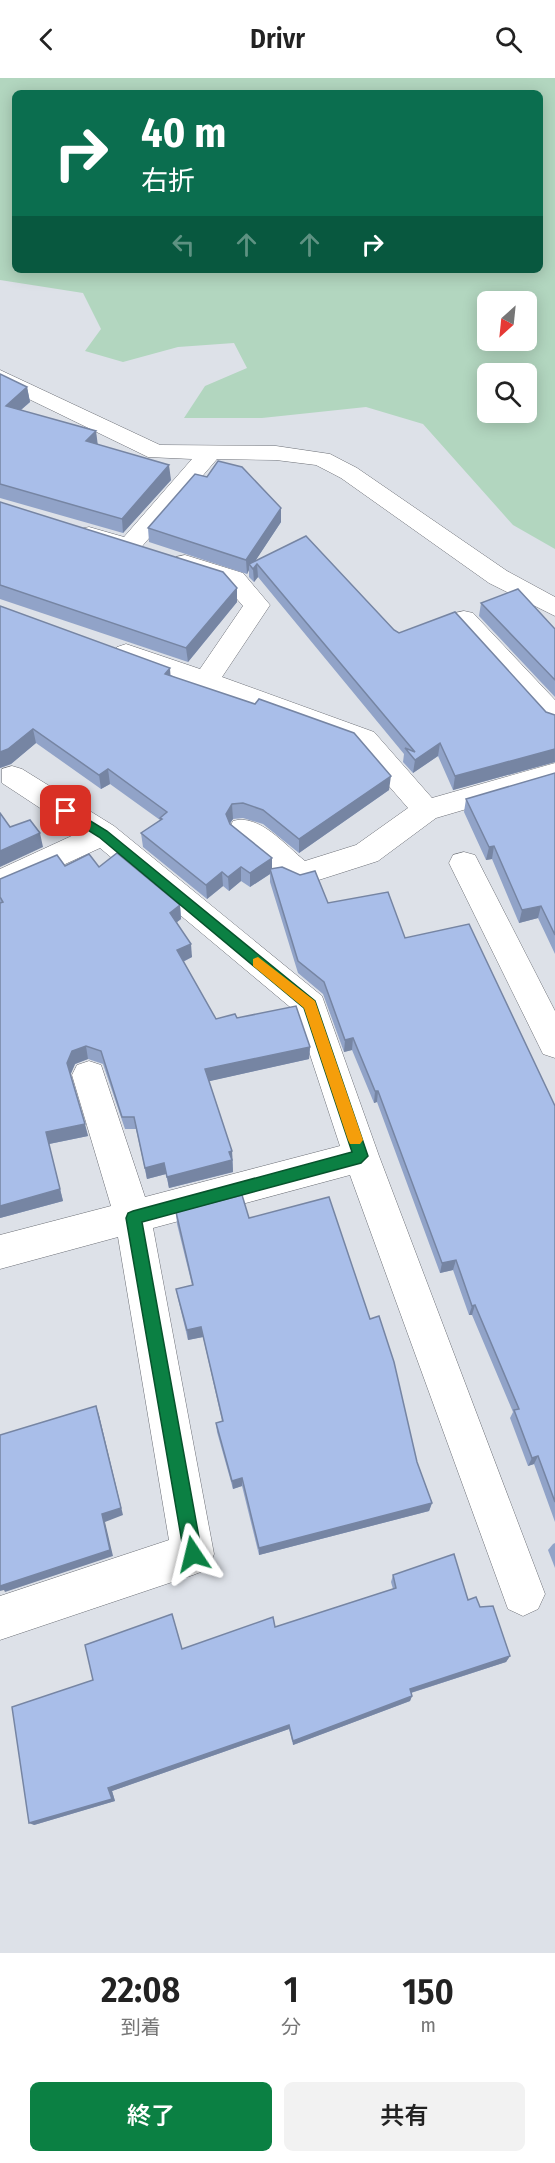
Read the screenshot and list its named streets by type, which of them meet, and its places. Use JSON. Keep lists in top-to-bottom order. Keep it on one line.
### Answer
{"north":"bottom left","page":{"header":"Drivr","turn":["40 m","右折"],"eta":["22:08","到着","1","分","150","m"],"buttons":["終了","共有"]}}
